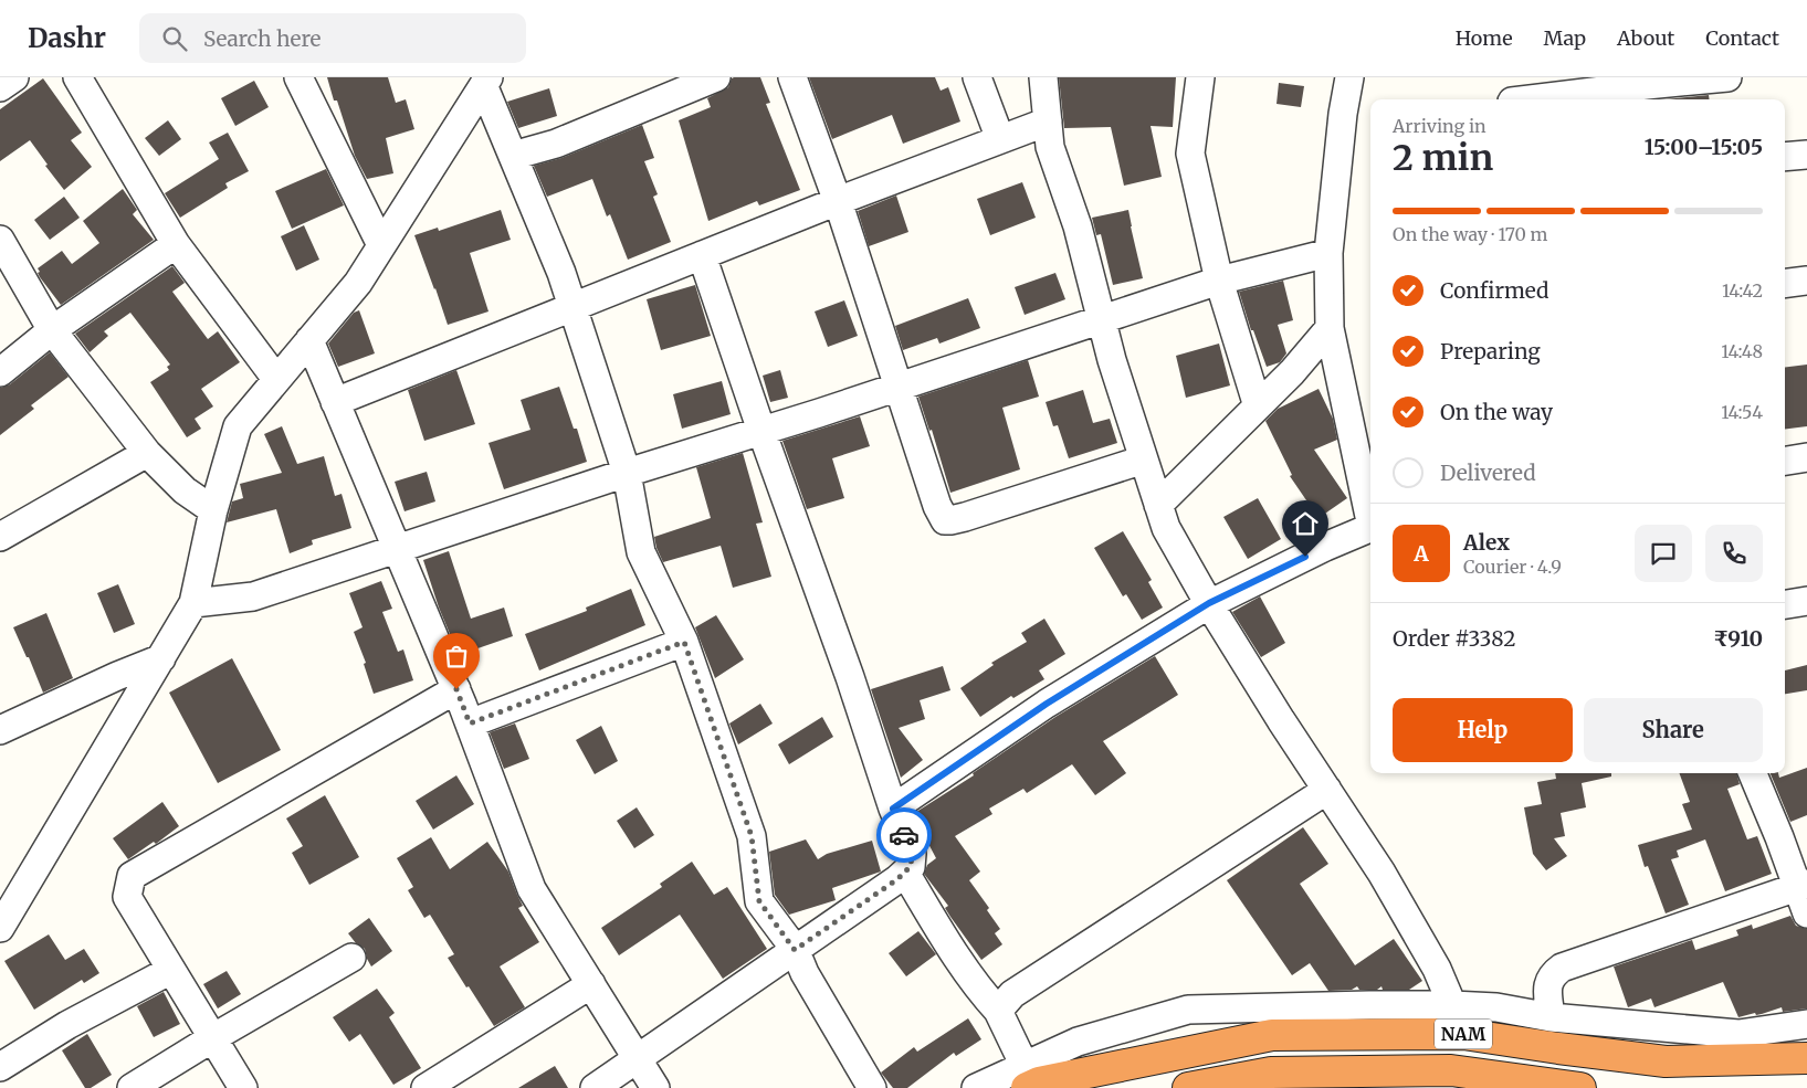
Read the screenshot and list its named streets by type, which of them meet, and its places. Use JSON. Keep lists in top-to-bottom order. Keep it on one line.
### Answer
{"streets":{"highway":["NAM"]},"page":{"header":"Dashr","search":"Search here","nav":["Home","Map","About","Contact"],"heading":["2 min","Arriving in","15:00–15:05"],"panel":["Alex","Courier · 4.9","Order #3382","₹910"],"bar":"On the way · 170 m","list":[["Confirmed","14:42"],["Preparing","14:48"],["On the way","14:54"],"Delivered"],"round":"A","buttons":["Help","Share"]}}
